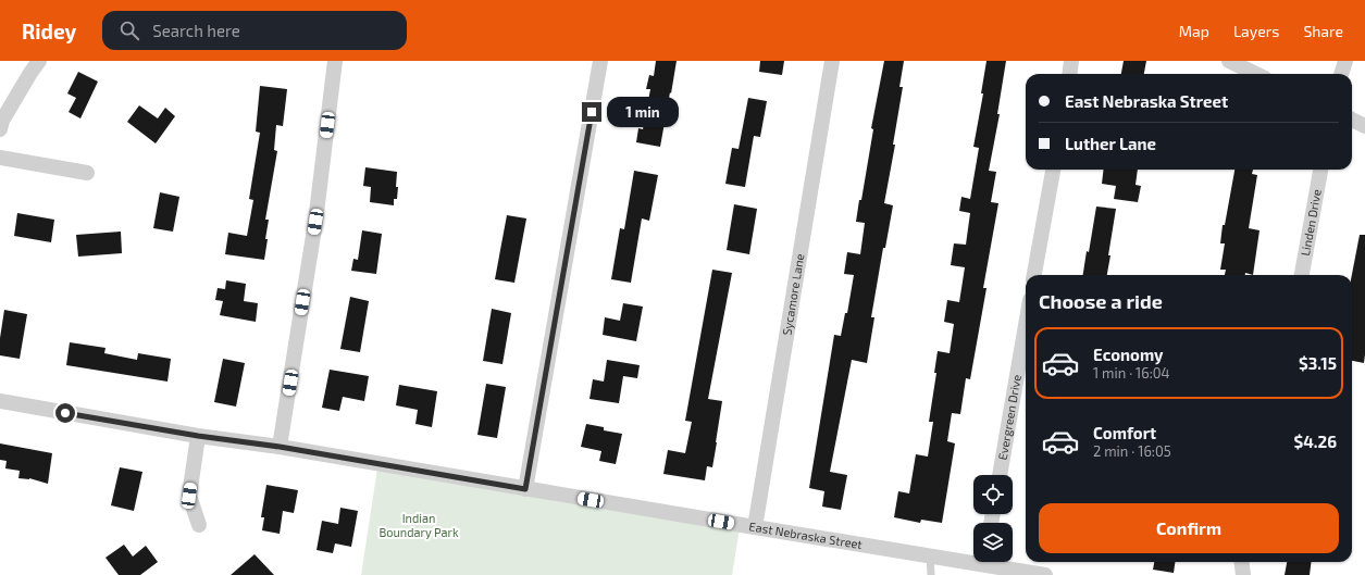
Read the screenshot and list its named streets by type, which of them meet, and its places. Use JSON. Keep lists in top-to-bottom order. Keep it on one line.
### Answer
{"streets":{"street":["Linden Drive","Sycamore Lane","Evergreen Drive","East Nebraska Street"]},"crossings":[["Sycamore Lane","East Nebraska Street"]],"parks":["Indian Boundary Park"],"page":{"header":"Ridey","search":"Search here","nav":["Map","Layers","Share"],"banner":["East Nebraska Street","Luther Lane"],"bubble":"1 min","heading":"Choose a ride","list":[{"name":"Economy","note":"1 min · 16:04","value":"$3.15"},{"name":"Comfort","note":"2 min · 16:05","value":"$4.26"}],"buttons":"Confirm"}}
